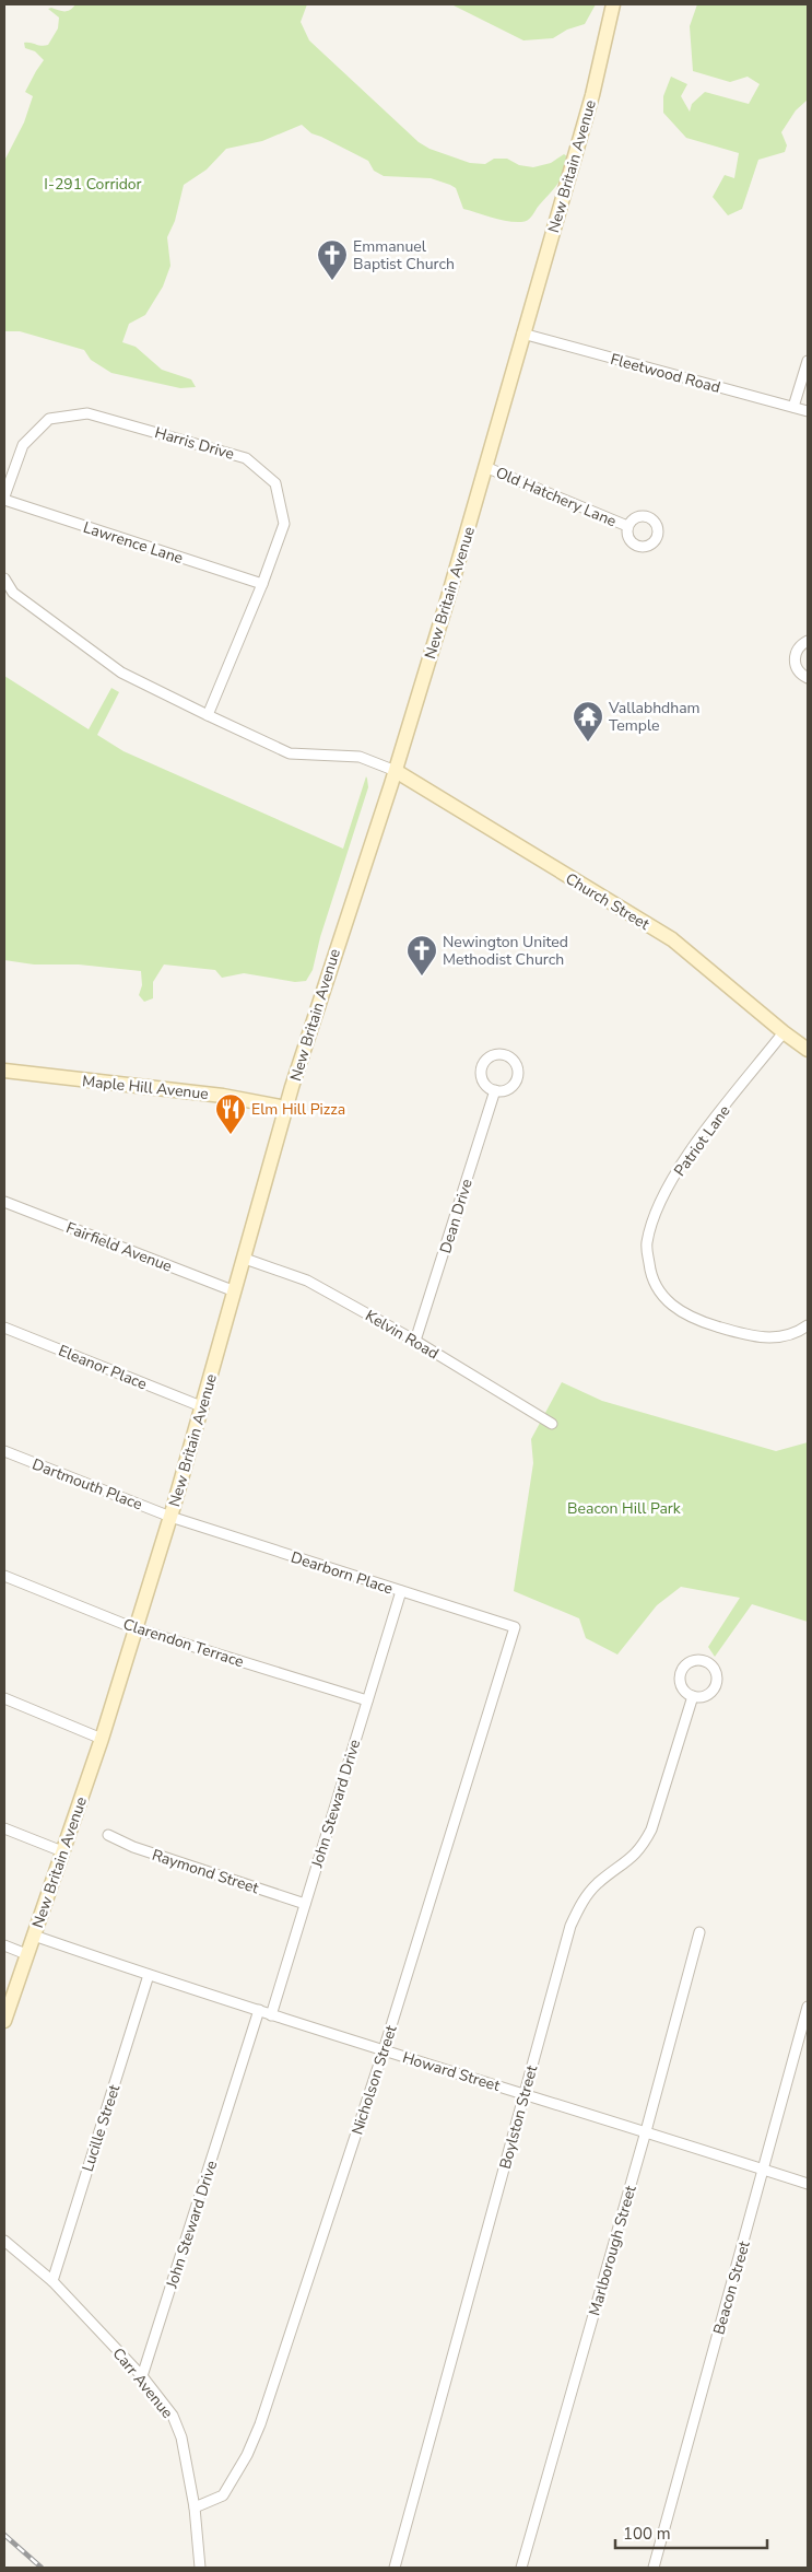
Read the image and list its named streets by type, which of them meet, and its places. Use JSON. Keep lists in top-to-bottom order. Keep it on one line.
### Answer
{"streets":{"main road":["New Britain Avenue","Church Street","Maple Hill Avenue"],"street":["Fleetwood Road","Harris Drive","Old Hatchery Lane","Lawrence Lane","Patriot Lane","Dean Drive","Fairfield Avenue","Kelvin Road","Eleanor Place","Dartmouth Place","Dearborn Place","Clarendon Terrace","John Steward Drive","Raymond Street","Howard Street","Nicholson Street","Boylston Street","Lucille Street","Marlborough Street","Beacon Street","Carr Avenue"]},"crossings":[["New Britain Avenue","Fleetwood Road"],["New Britain Avenue","Old Hatchery Lane"],["New Britain Avenue","Church Street"],["New Britain Avenue","Maple Hill Avenue"],["New Britain Avenue","Fairfield Avenue"],["New Britain Avenue","Kelvin Road"],["New Britain Avenue","Eleanor Place"],["New Britain Avenue","Dartmouth Place"],["New Britain Avenue","Dearborn Place"],["New Britain Avenue","Clarendon Terrace"],["New Britain Avenue","Howard Street"],["Harris Drive","Lawrence Lane"],["Church Street","Patriot Lane"],["Dean Drive","Kelvin Road"],["Dartmouth Place","Dearborn Place"],["Dearborn Place","John Steward Drive"],["Dearborn Place","Nicholson Street"],["Clarendon Terrace","John Steward Drive"],["John Steward Drive","Raymond Street"],["John Steward Drive","Howard Street"],["John Steward Drive","Carr Avenue"],["Howard Street","Nicholson Street"],["Howard Street","Boylston Street"],["Howard Street","Lucille Street"],["Howard Street","Marlborough Street"],["Howard Street","Beacon Street"],["Nicholson Street","Carr Avenue"],["Lucille Street","Carr Avenue"]],"parks":["I-291 Corridor","Beacon Hill Park"],"places":{"church":["Emmanuel Baptist Church","Newington United Methodist Church"],"temple":["Vallabhdham Temple"],"restaurant":["Elm Hill Pizza"]},"scale_bar":"100 m"}
